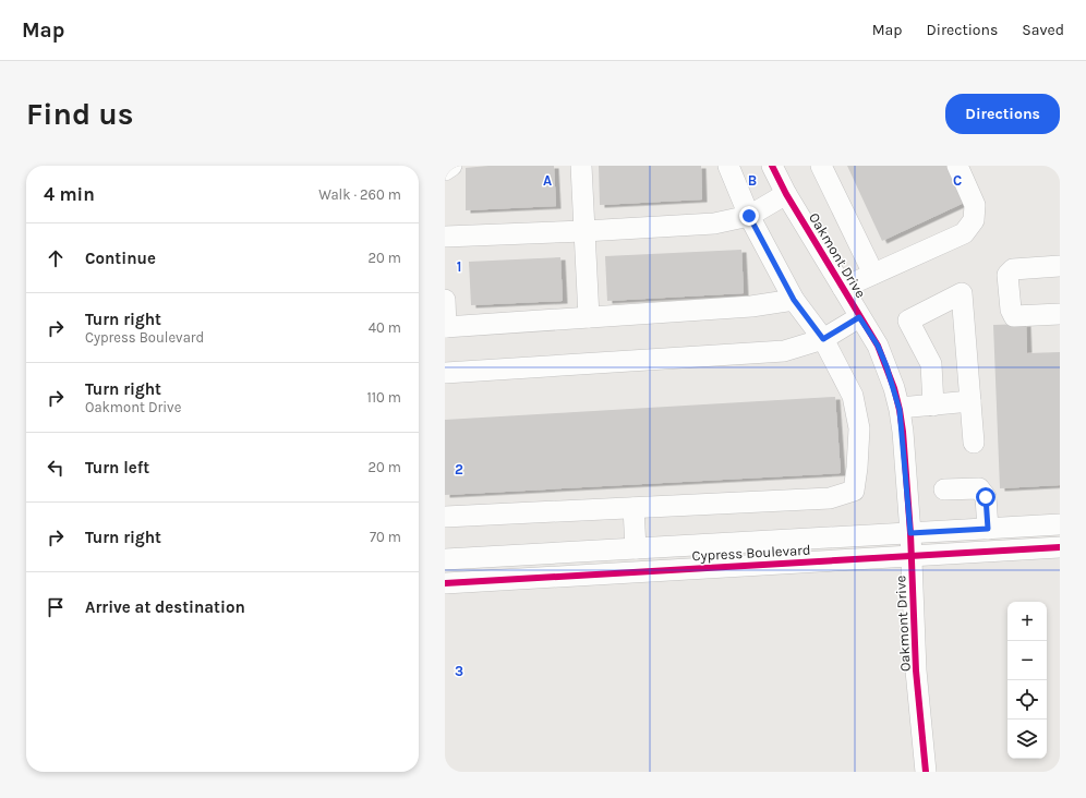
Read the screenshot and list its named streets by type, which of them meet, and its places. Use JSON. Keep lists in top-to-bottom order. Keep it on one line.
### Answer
{"streets":{"street":["Oakmont Drive","Cypress Boulevard"]},"crossings":[["Oakmont Drive","Cypress Boulevard"]],"page":{"header":"Map","nav":["Map","Directions","Saved"],"buttons":"Directions","title":"Find us","heading":["4 min","Walk · 260 m"],"list":[["Continue","20 m"],["Turn right","Cypress Boulevard","40 m"],["Turn right","Oakmont Drive","110 m"],["Turn left","20 m"],["Turn right","70 m"],"Arrive at destination"],"map_buttons":["+","−"]},"grid":{"columns":["A","B","C"],"rows":["1","2","3"]}}
